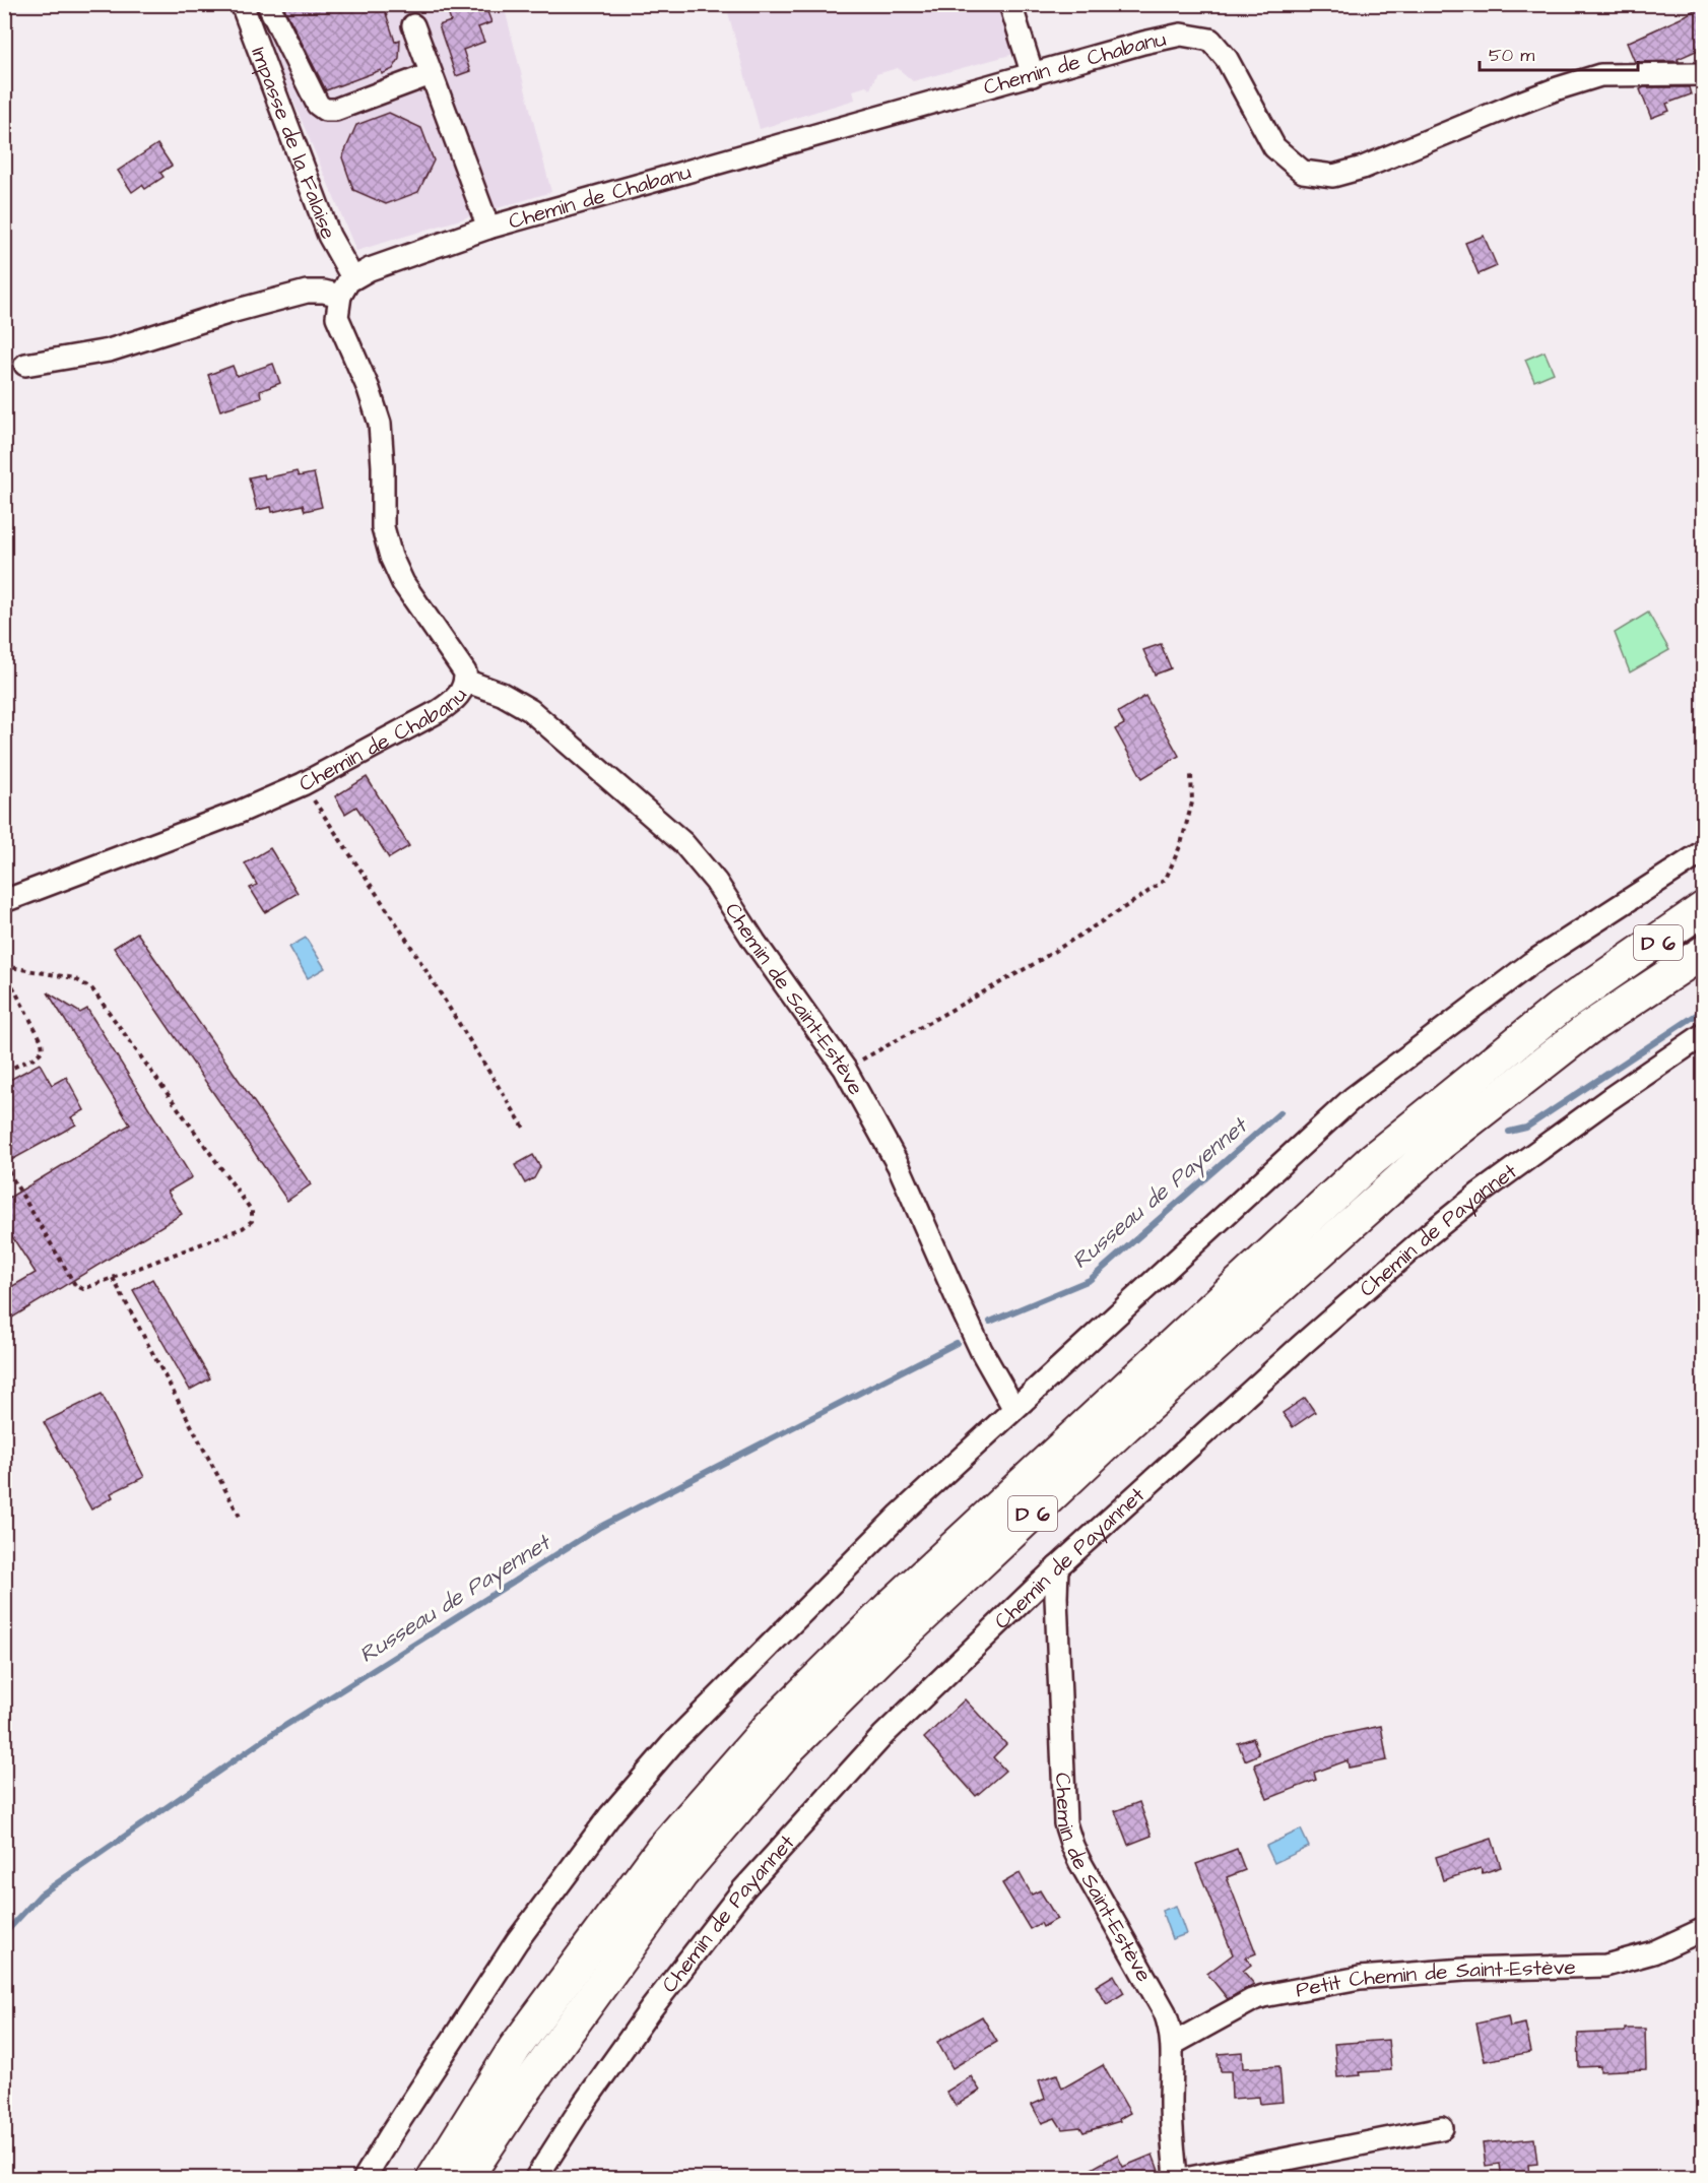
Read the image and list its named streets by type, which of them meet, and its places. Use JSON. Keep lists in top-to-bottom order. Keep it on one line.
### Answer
{"streets":{"highway":["D 6"],"street":["Chemin de Chabanu","Impasse de la Falaise","Chemin de Saint-Estève","Chemin de Payannet","Petit Chemin de Saint-Estève"]},"crossings":[["Chemin de Chabanu","Impasse de la Falaise"],["Chemin de Chabanu","Chemin de Saint-Estève"],["Chemin de Saint-Estève","Chemin de Payannet"],["Chemin de Saint-Estève","Petit Chemin de Saint-Estève"]],"water":["Russeau de Payennet"],"scale_bar":"50 m"}
